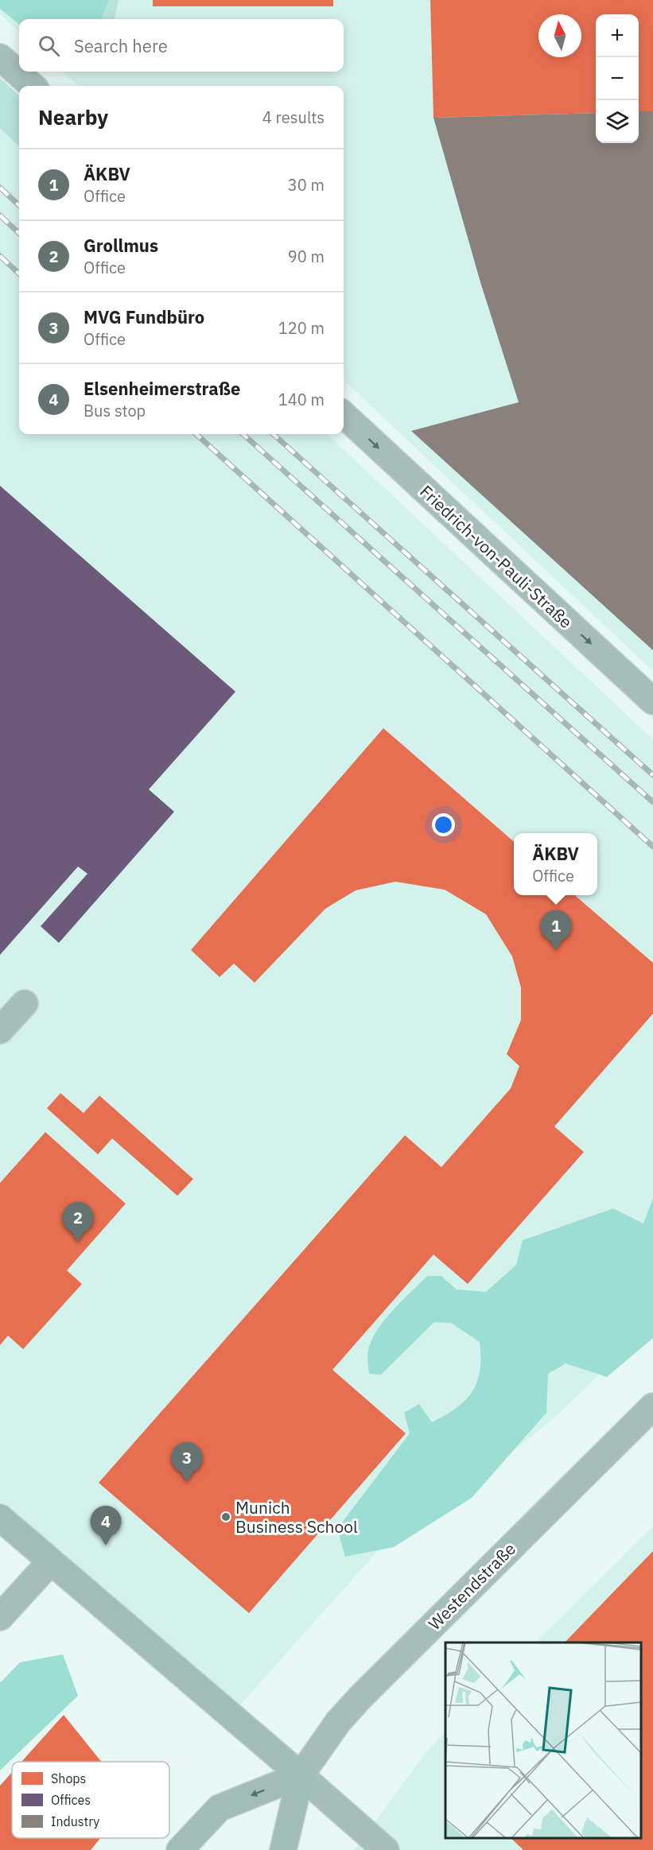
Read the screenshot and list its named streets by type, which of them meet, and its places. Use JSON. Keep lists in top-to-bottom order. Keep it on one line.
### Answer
{"streets":{"main road":["Westendstraße"],"street":["Friedrich-von-Pauli-Straße"]},"one_way":["Friedrich-von-Pauli-Straße"],"places":["Munich Business School"],"legend":["Shops","Offices","Industry"],"north":"top","page":{"map_buttons":["+","−"],"search":"Search here","heading":["Nearby","4 results"],"list":[{"mark":"1","name":"ÄKBV","note":"Office","value":"30 m"},{"mark":"2","name":"Grollmus","note":"Office","value":"90 m"},{"mark":"3","name":"MVG Fundbüro","note":"Office","value":"120 m"},{"mark":"4","name":"Elsenheimerstraße","note":"Bus stop","value":"140 m"}],"popup":["ÄKBV","Office"],"pins":["1","2","3","4"]}}
